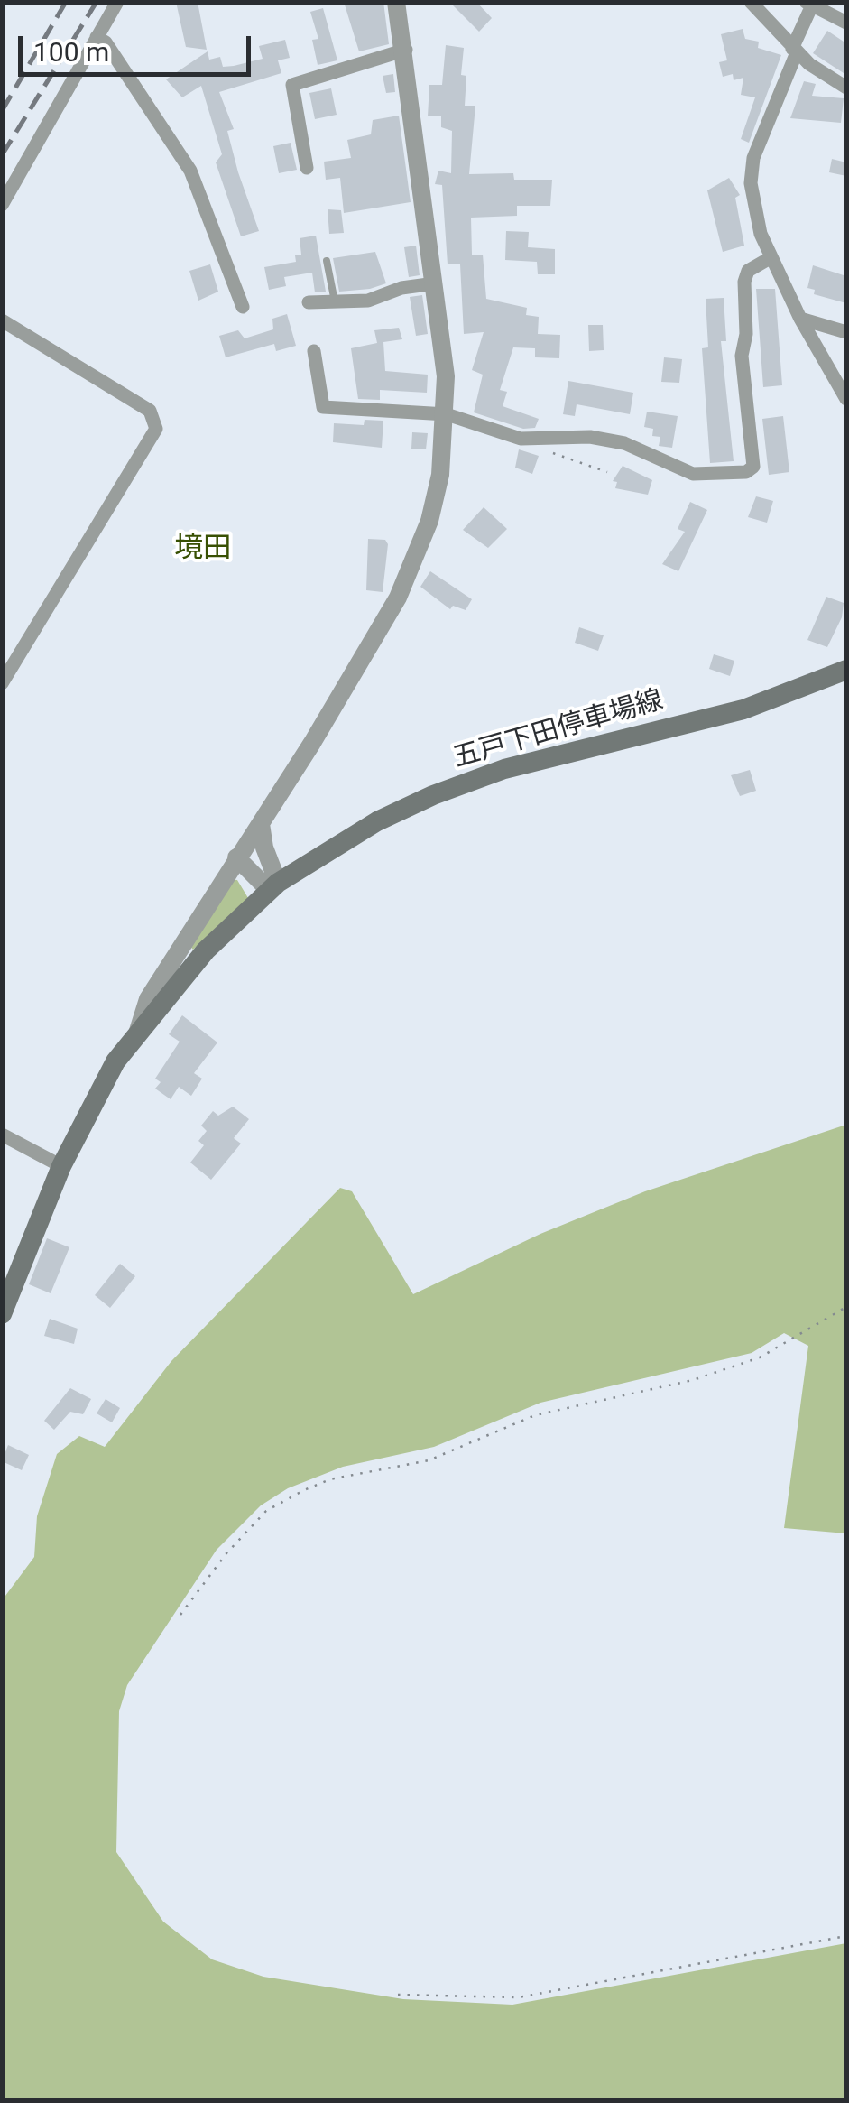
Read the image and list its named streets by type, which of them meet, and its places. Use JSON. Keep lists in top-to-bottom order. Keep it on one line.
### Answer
{"streets":{"main road":["五戸下田停車場線"]},"districts":["境田"],"scale_bar":"100 m"}
